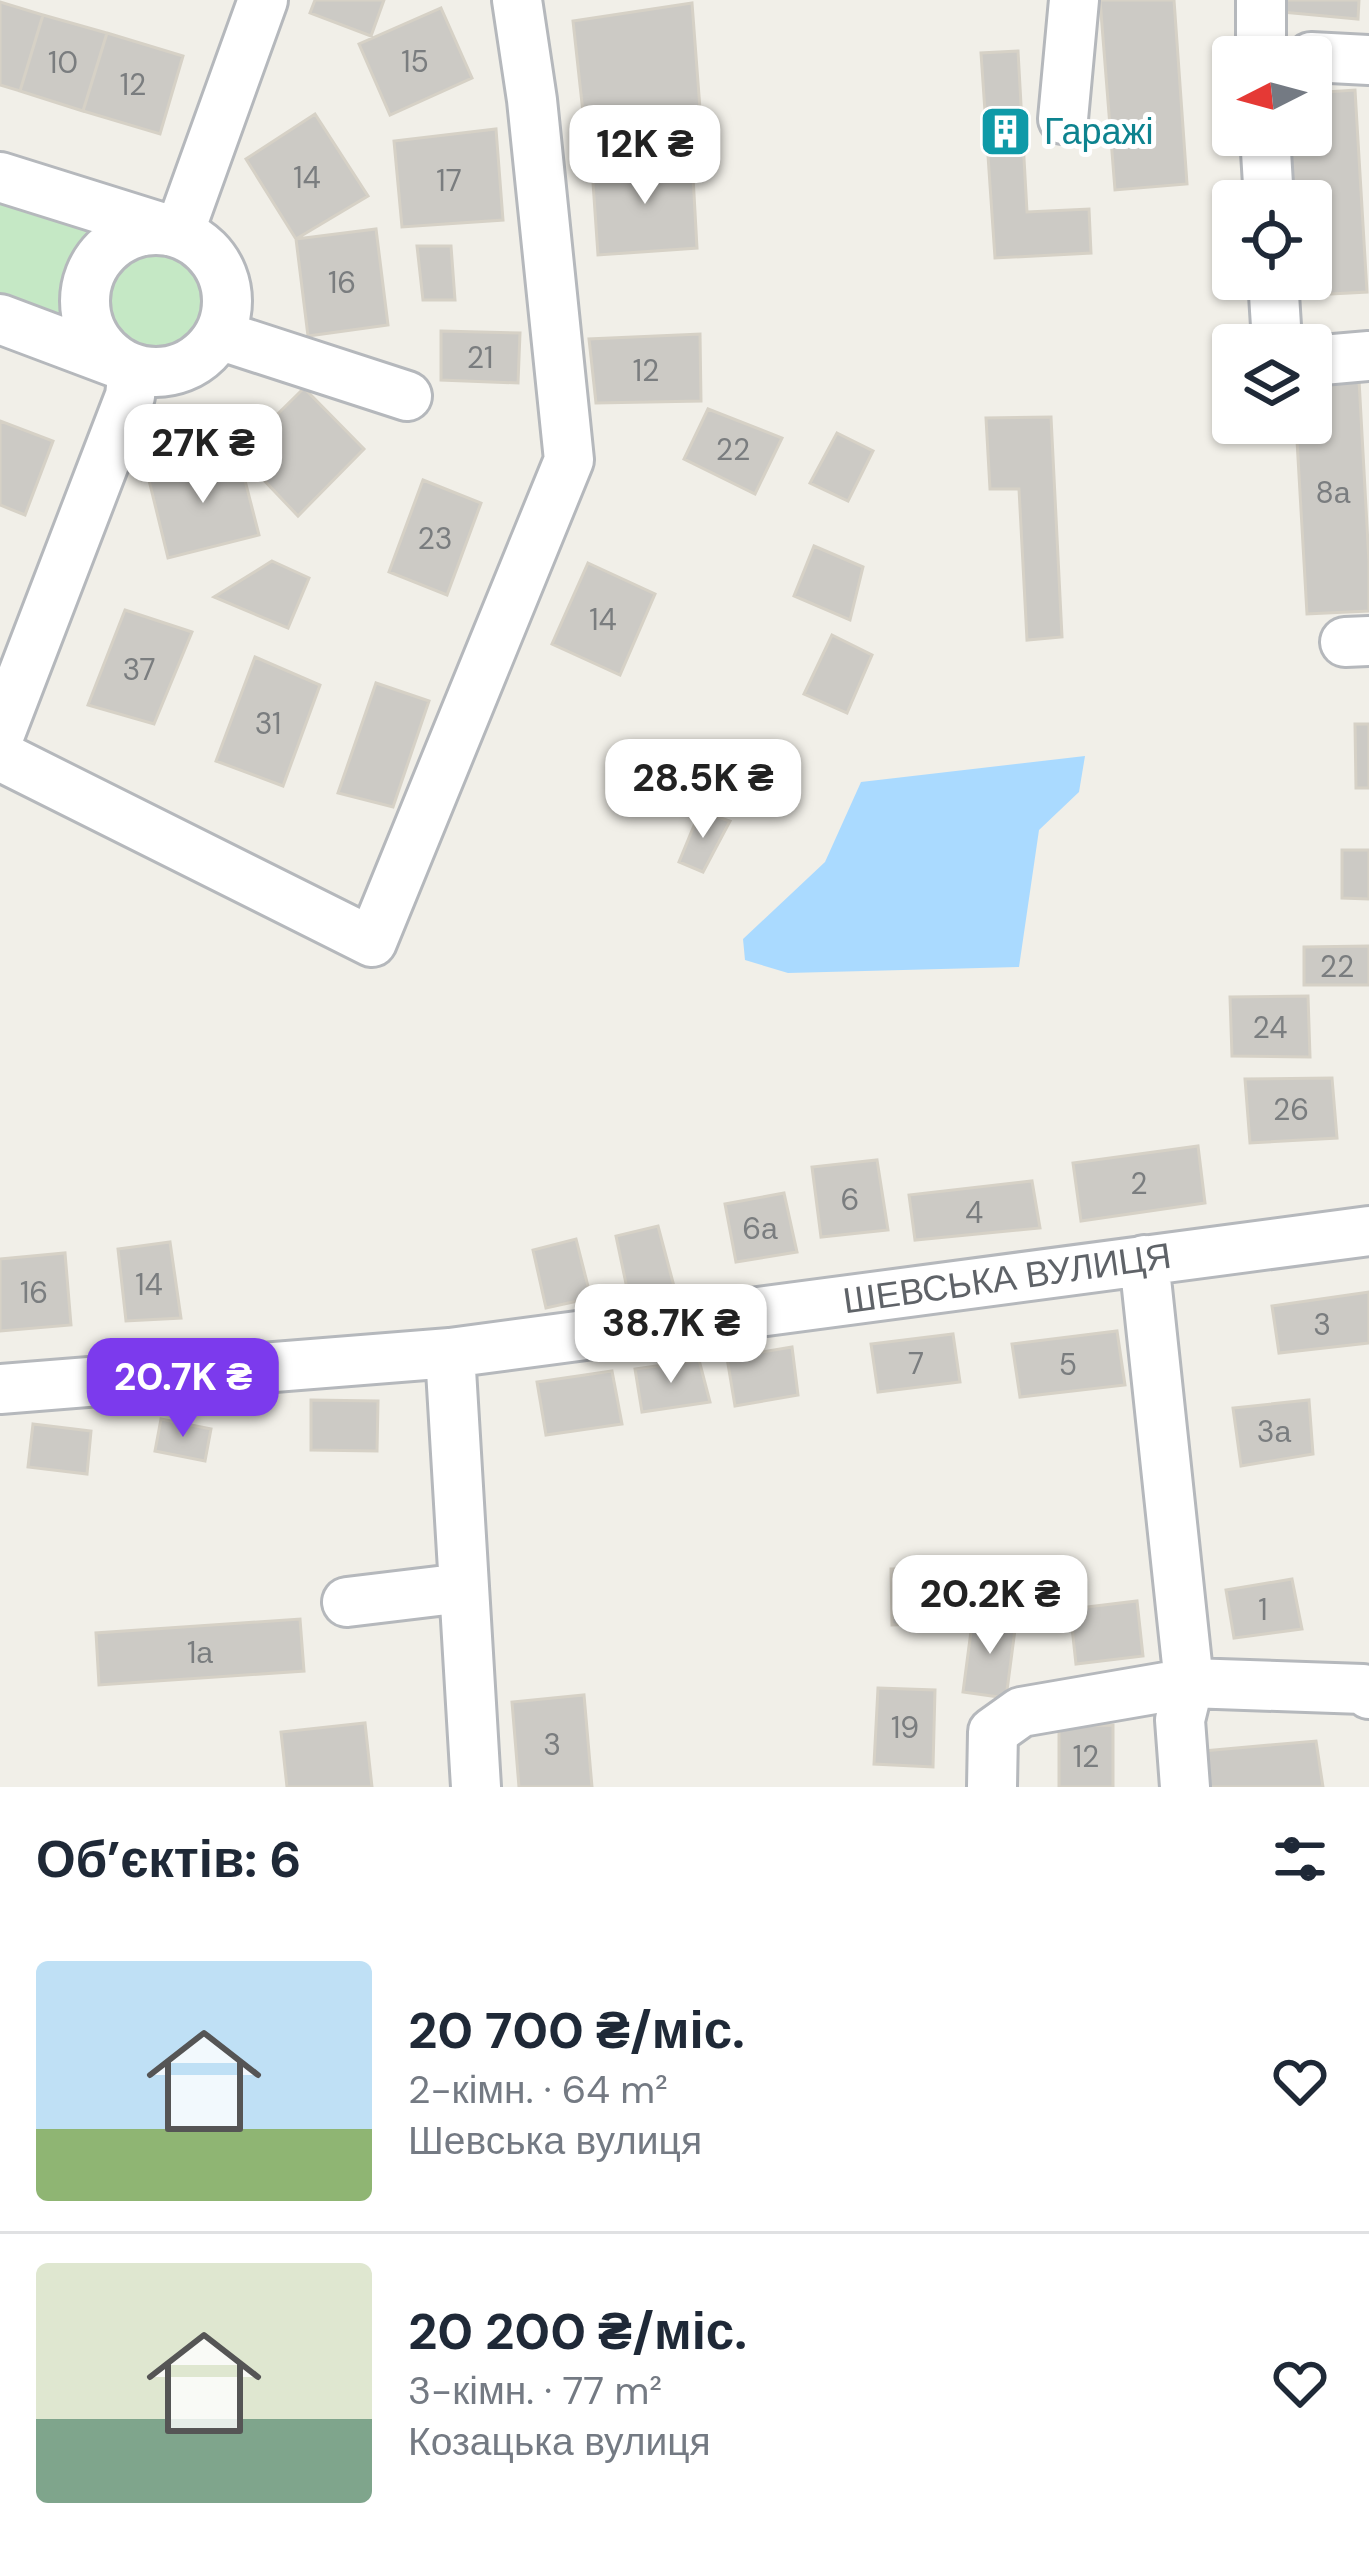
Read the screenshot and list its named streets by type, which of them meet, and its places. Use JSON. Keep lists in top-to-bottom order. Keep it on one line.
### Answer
{"streets":{"street":["ШЕВСЬКА ВУЛИЦЯ"]},"places":{"building":["Гаражі"]},"house_numbers":["15","10","12","14","17","16","21","12","22","8а","23","14","37","31","22","24","26","2","6","4","6а","14","16","3","7","5","3а","1","1а","19","3","12"],"north":"left","page":{"price":["12K ₴","27K ₴","28.5K ₴","38.7K ₴","20.7K ₴","20.2K ₴"],"heading":"Об’єктів: 6","list":[{"name":"20 700 ₴/міс.","note":"2-кімн. · 64 m² · Шевська вулиця"},{"name":"20 200 ₴/міс.","note":"3-кімн. · 77 m² · Козацька вулиця"}]}}
